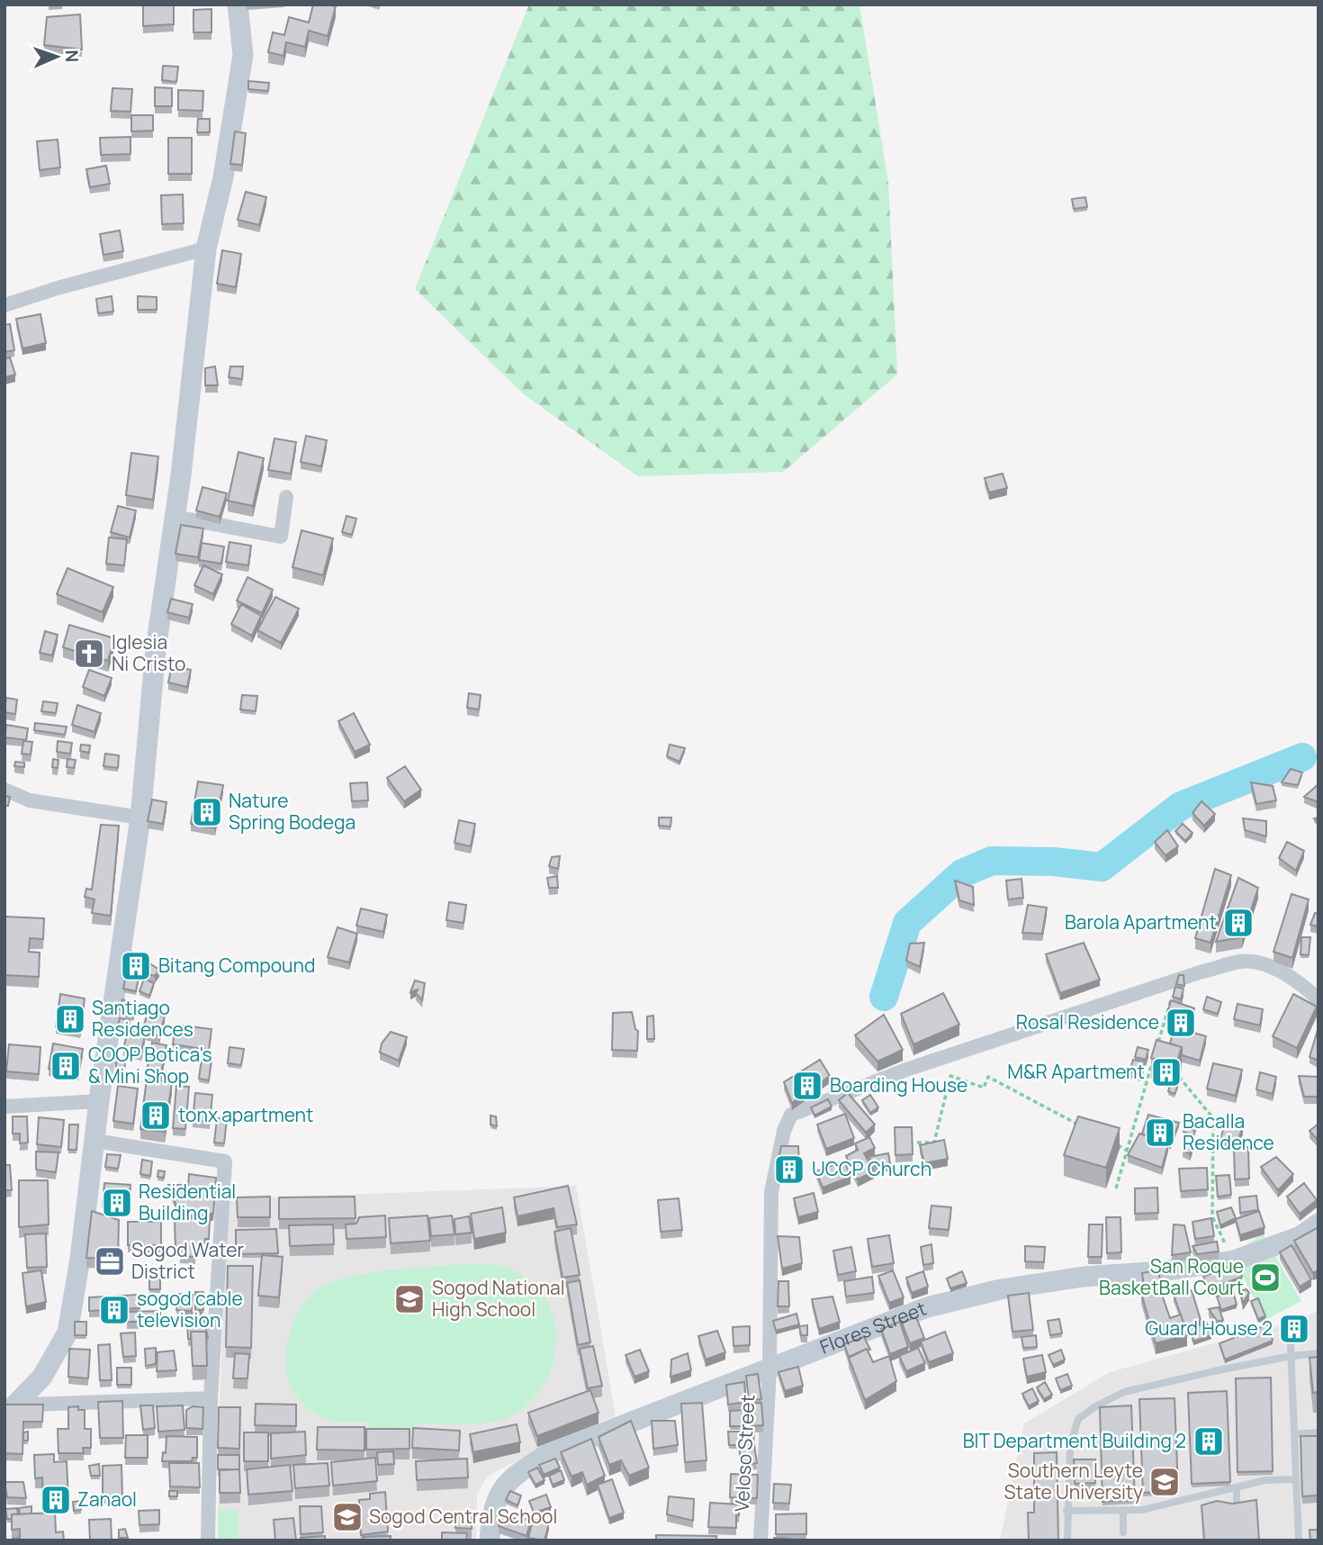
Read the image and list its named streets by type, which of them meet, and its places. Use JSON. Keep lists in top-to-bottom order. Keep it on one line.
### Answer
{"streets":{"street":["Flores Street","Veloso Street"]},"crossings":[["Flores Street","Veloso Street"]],"places":{"church":["Iglesia Ni Cristo"],"building":["Nature Spring Bodega","Barola Apartment","Bitang Compound","Santiago Residences","Rosal Residence","COOP Botica's & Mini Shop","M&R Apartment","Boarding House","tonx apartment","Bacalla Residence","UCCP Church","Residential Building","sogod cable television","Guard House 2","BIT Department Building 2","Zanaol"],"office":["Sogod Water District"],"sports":["San Roque BasketBall Court"],"school or university":["Sogod National High School","Southern Leyte State University","Sogod Central School"]},"north":"right"}
